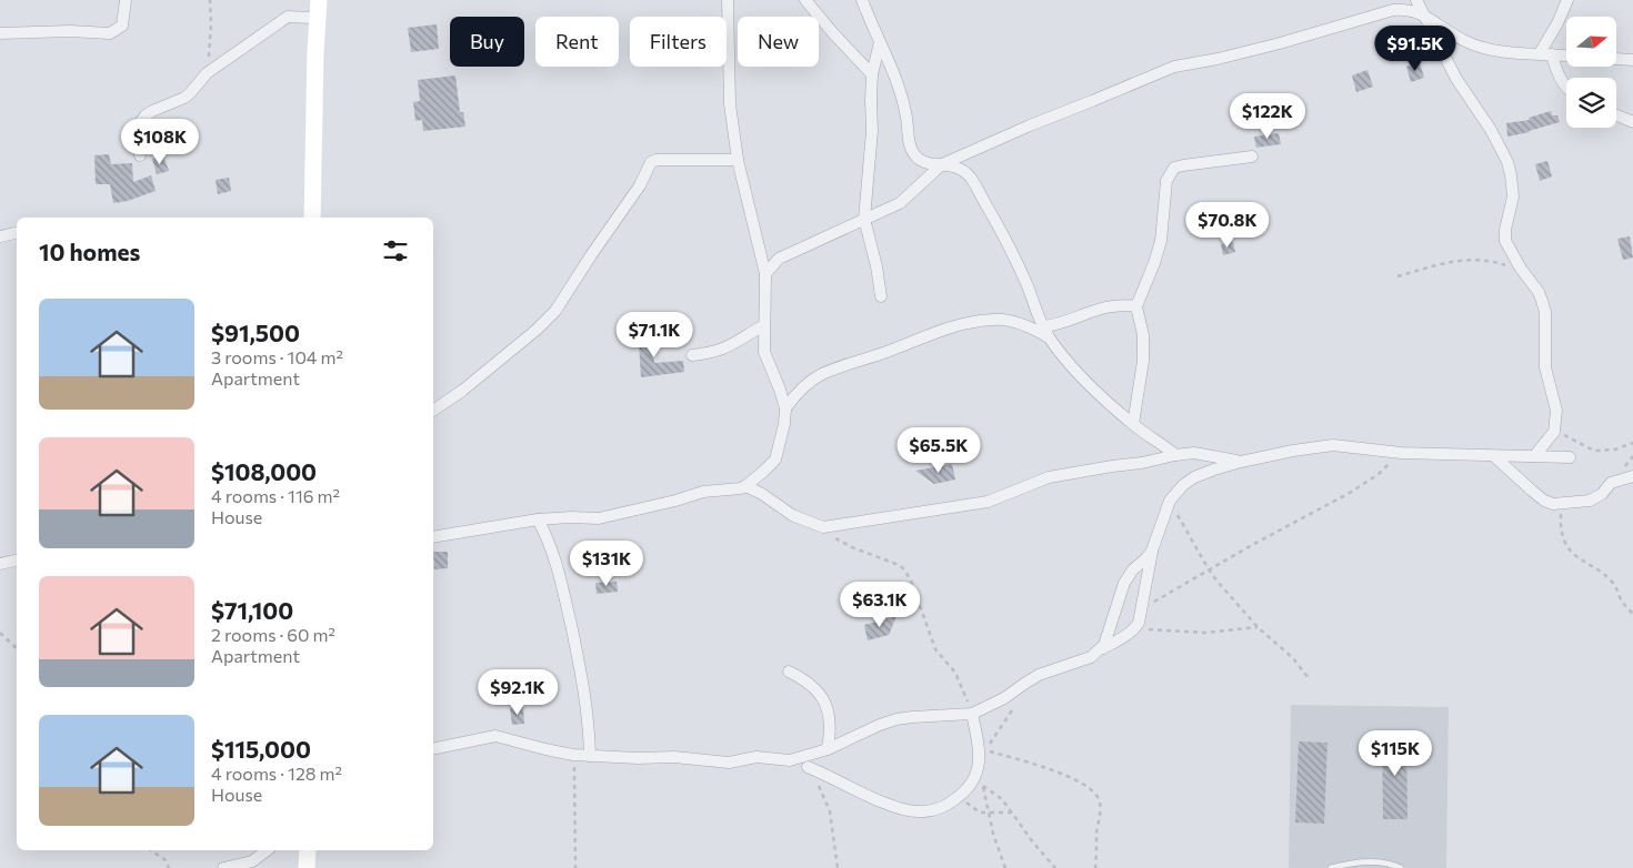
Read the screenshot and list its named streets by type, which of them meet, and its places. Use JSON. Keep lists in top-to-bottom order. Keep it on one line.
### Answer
{"north":"right","page":{"chip":["Buy","Rent","Filters","New"],"price":["$91.5K","$122K","$108K","$70.8K","$71.1K","$65.5K","$131K","$63.1K","$92.1K","$115K"],"heading":"10 homes","list":[{"name":"$91,500","note":"3 rooms · 104 m² · Apartment"},{"name":"$108,000","note":"4 rooms · 116 m² · House"},{"name":"$71,100","note":"2 rooms · 60 m² · Apartment"},{"name":"$115,000","note":"4 rooms · 128 m² · House"}]}}
